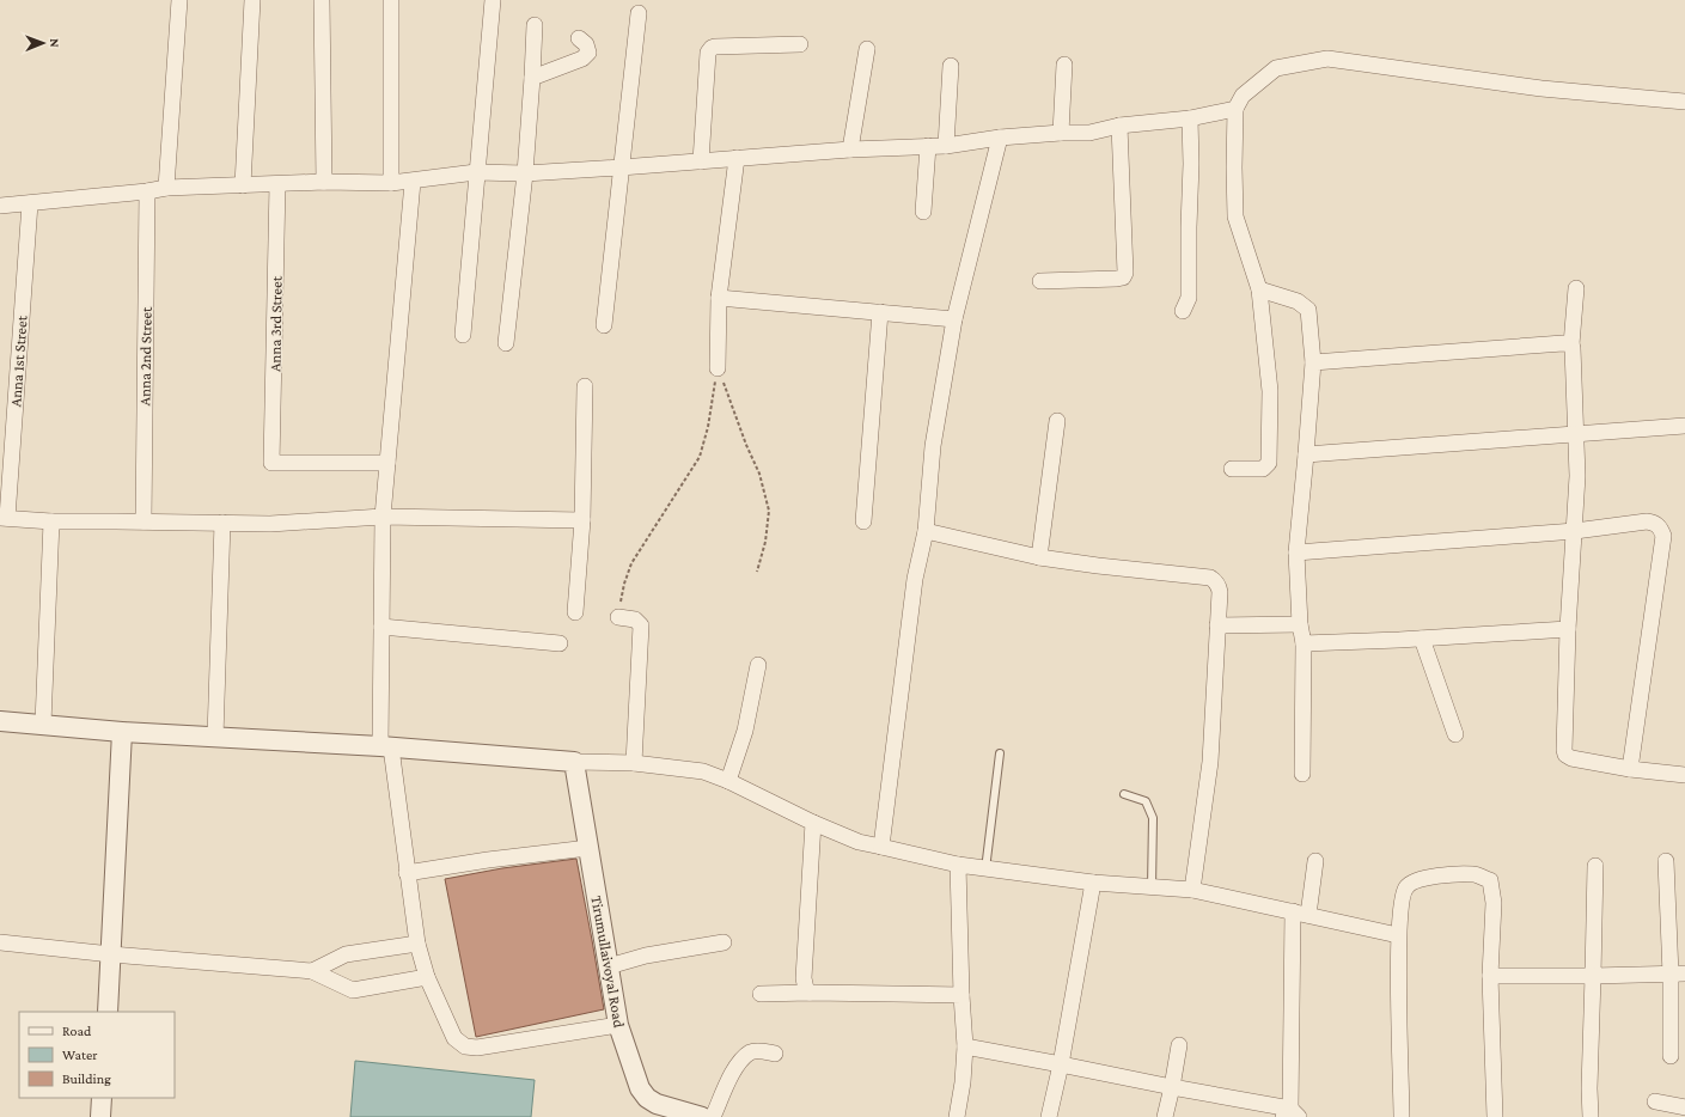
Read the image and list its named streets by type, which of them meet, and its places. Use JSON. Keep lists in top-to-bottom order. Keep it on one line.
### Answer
{"streets":{"street":["Anna 3rd Street","Anna 2nd Street","Anna 1st Street","Tirumullaivoyal Road"]},"legend":["Road","Water","Building"],"north":"right"}
